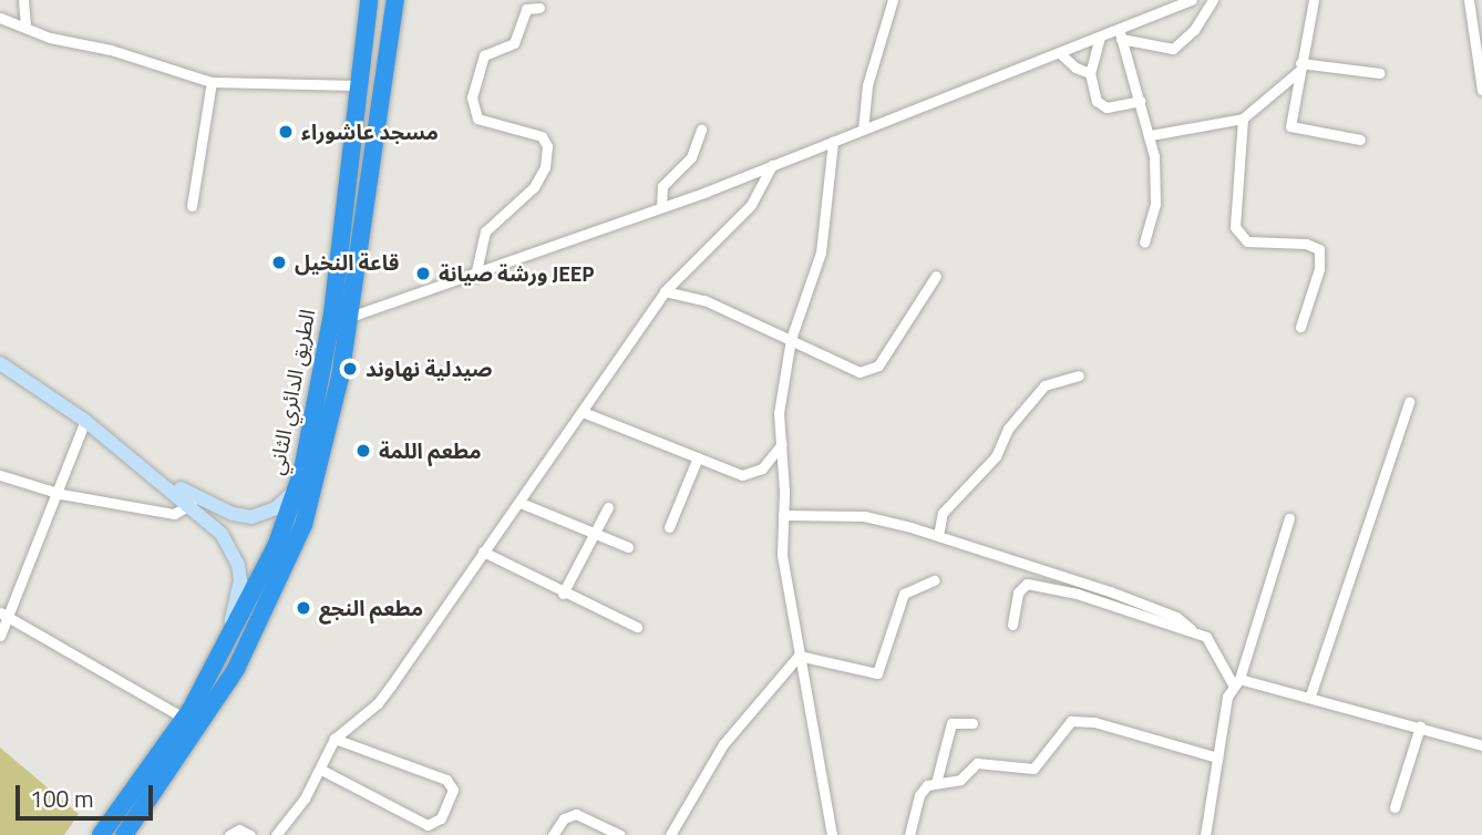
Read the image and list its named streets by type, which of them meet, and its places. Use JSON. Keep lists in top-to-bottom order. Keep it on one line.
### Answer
{"streets":{"highway":["الطريق الدائري الثاني"]},"places":["مسجد عاشوراء","قاعة النخيل","ورشة صيانة JEEP","صيدلية نهاوند","مطعم اللمة","مطعم النجع"],"scale_bar":"100 m"}
